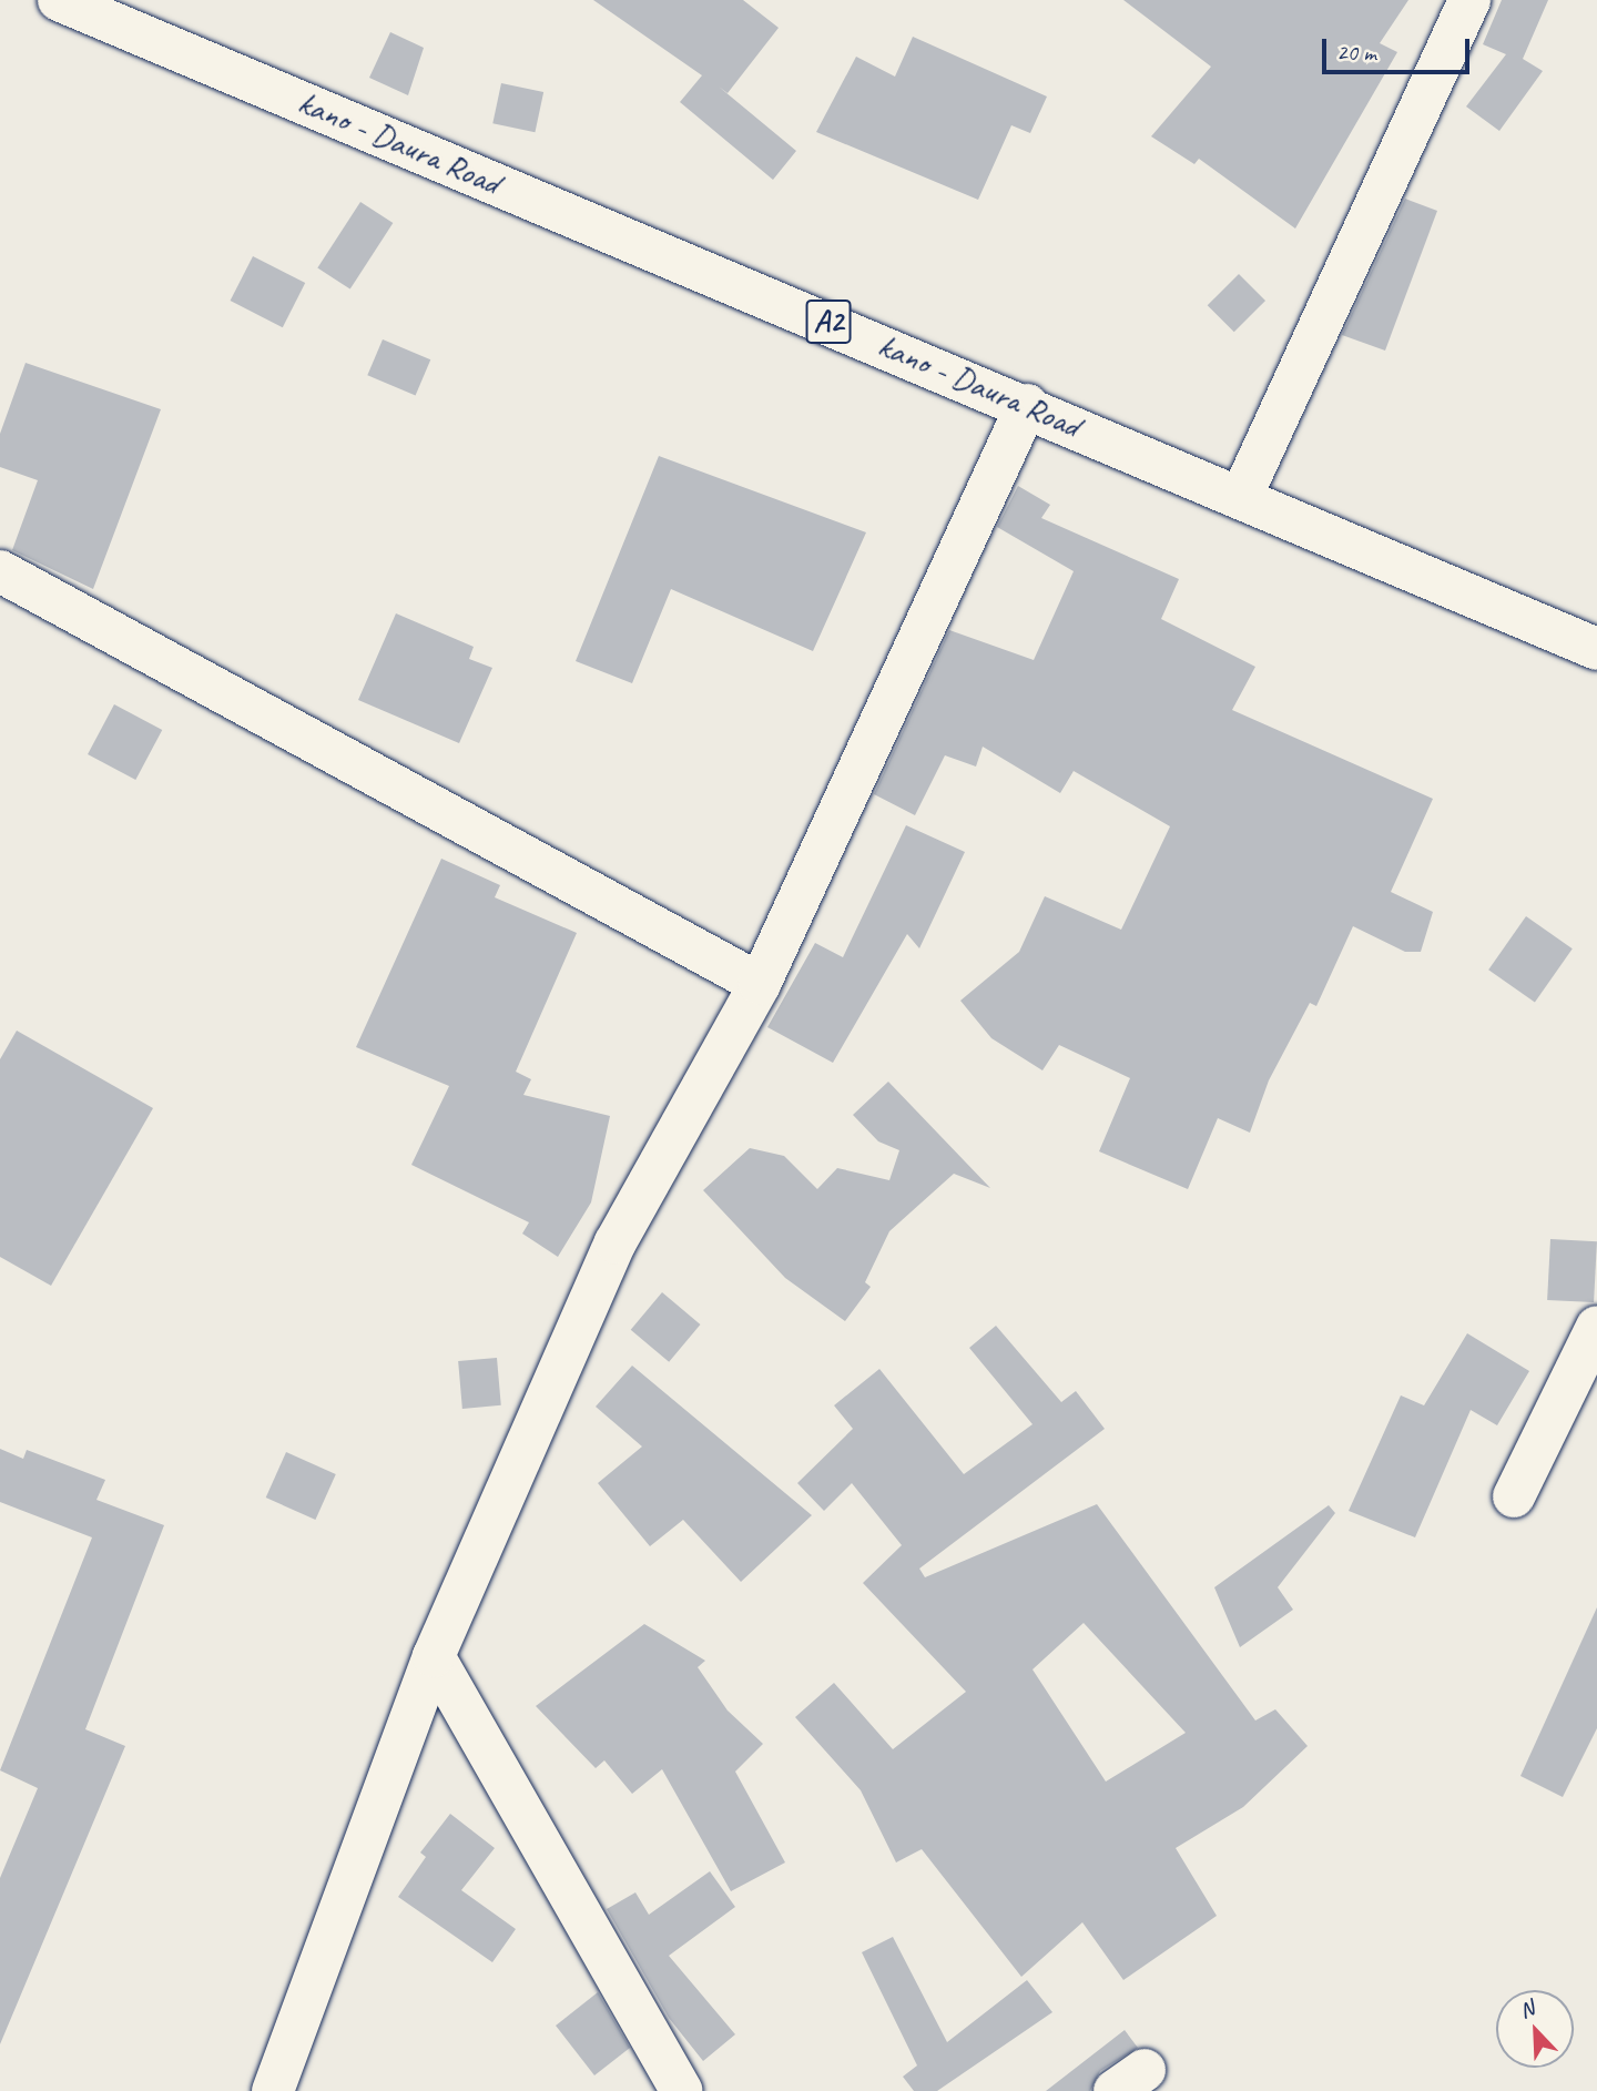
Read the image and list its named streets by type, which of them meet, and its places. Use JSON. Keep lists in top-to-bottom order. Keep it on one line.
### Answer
{"streets":{"main road":["kano - Daura Road","A2"]},"scale_bar":"20 m","north":"top left"}
